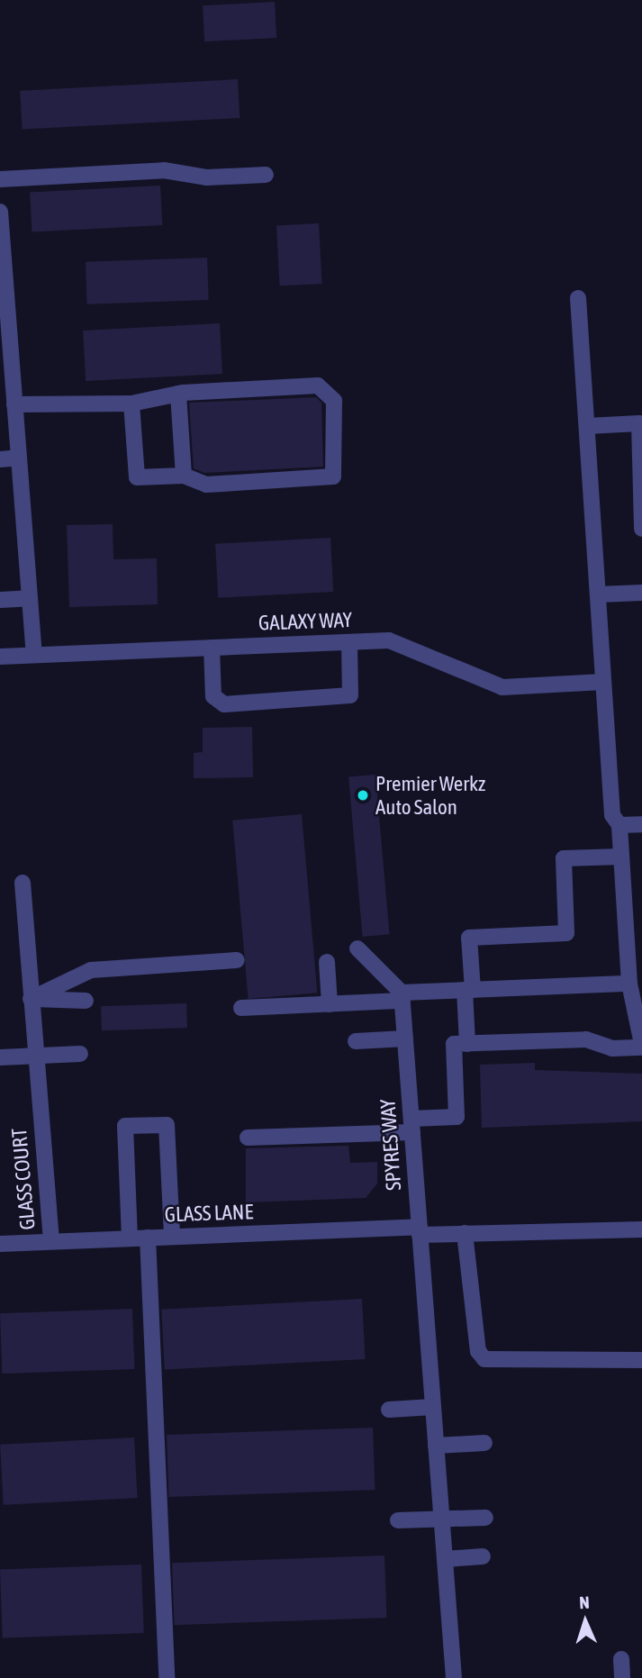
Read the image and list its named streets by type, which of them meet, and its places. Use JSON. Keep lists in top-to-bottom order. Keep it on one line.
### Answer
{"streets":{"street":["GALAXY WAY","SPYRES WAY","GLASS COURT","GLASS LANE"]},"crossings":[["SPYRES WAY","GLASS LANE"],["GLASS COURT","GLASS LANE"]],"places":["Premier Werkz Auto Salon"],"north":"top"}
